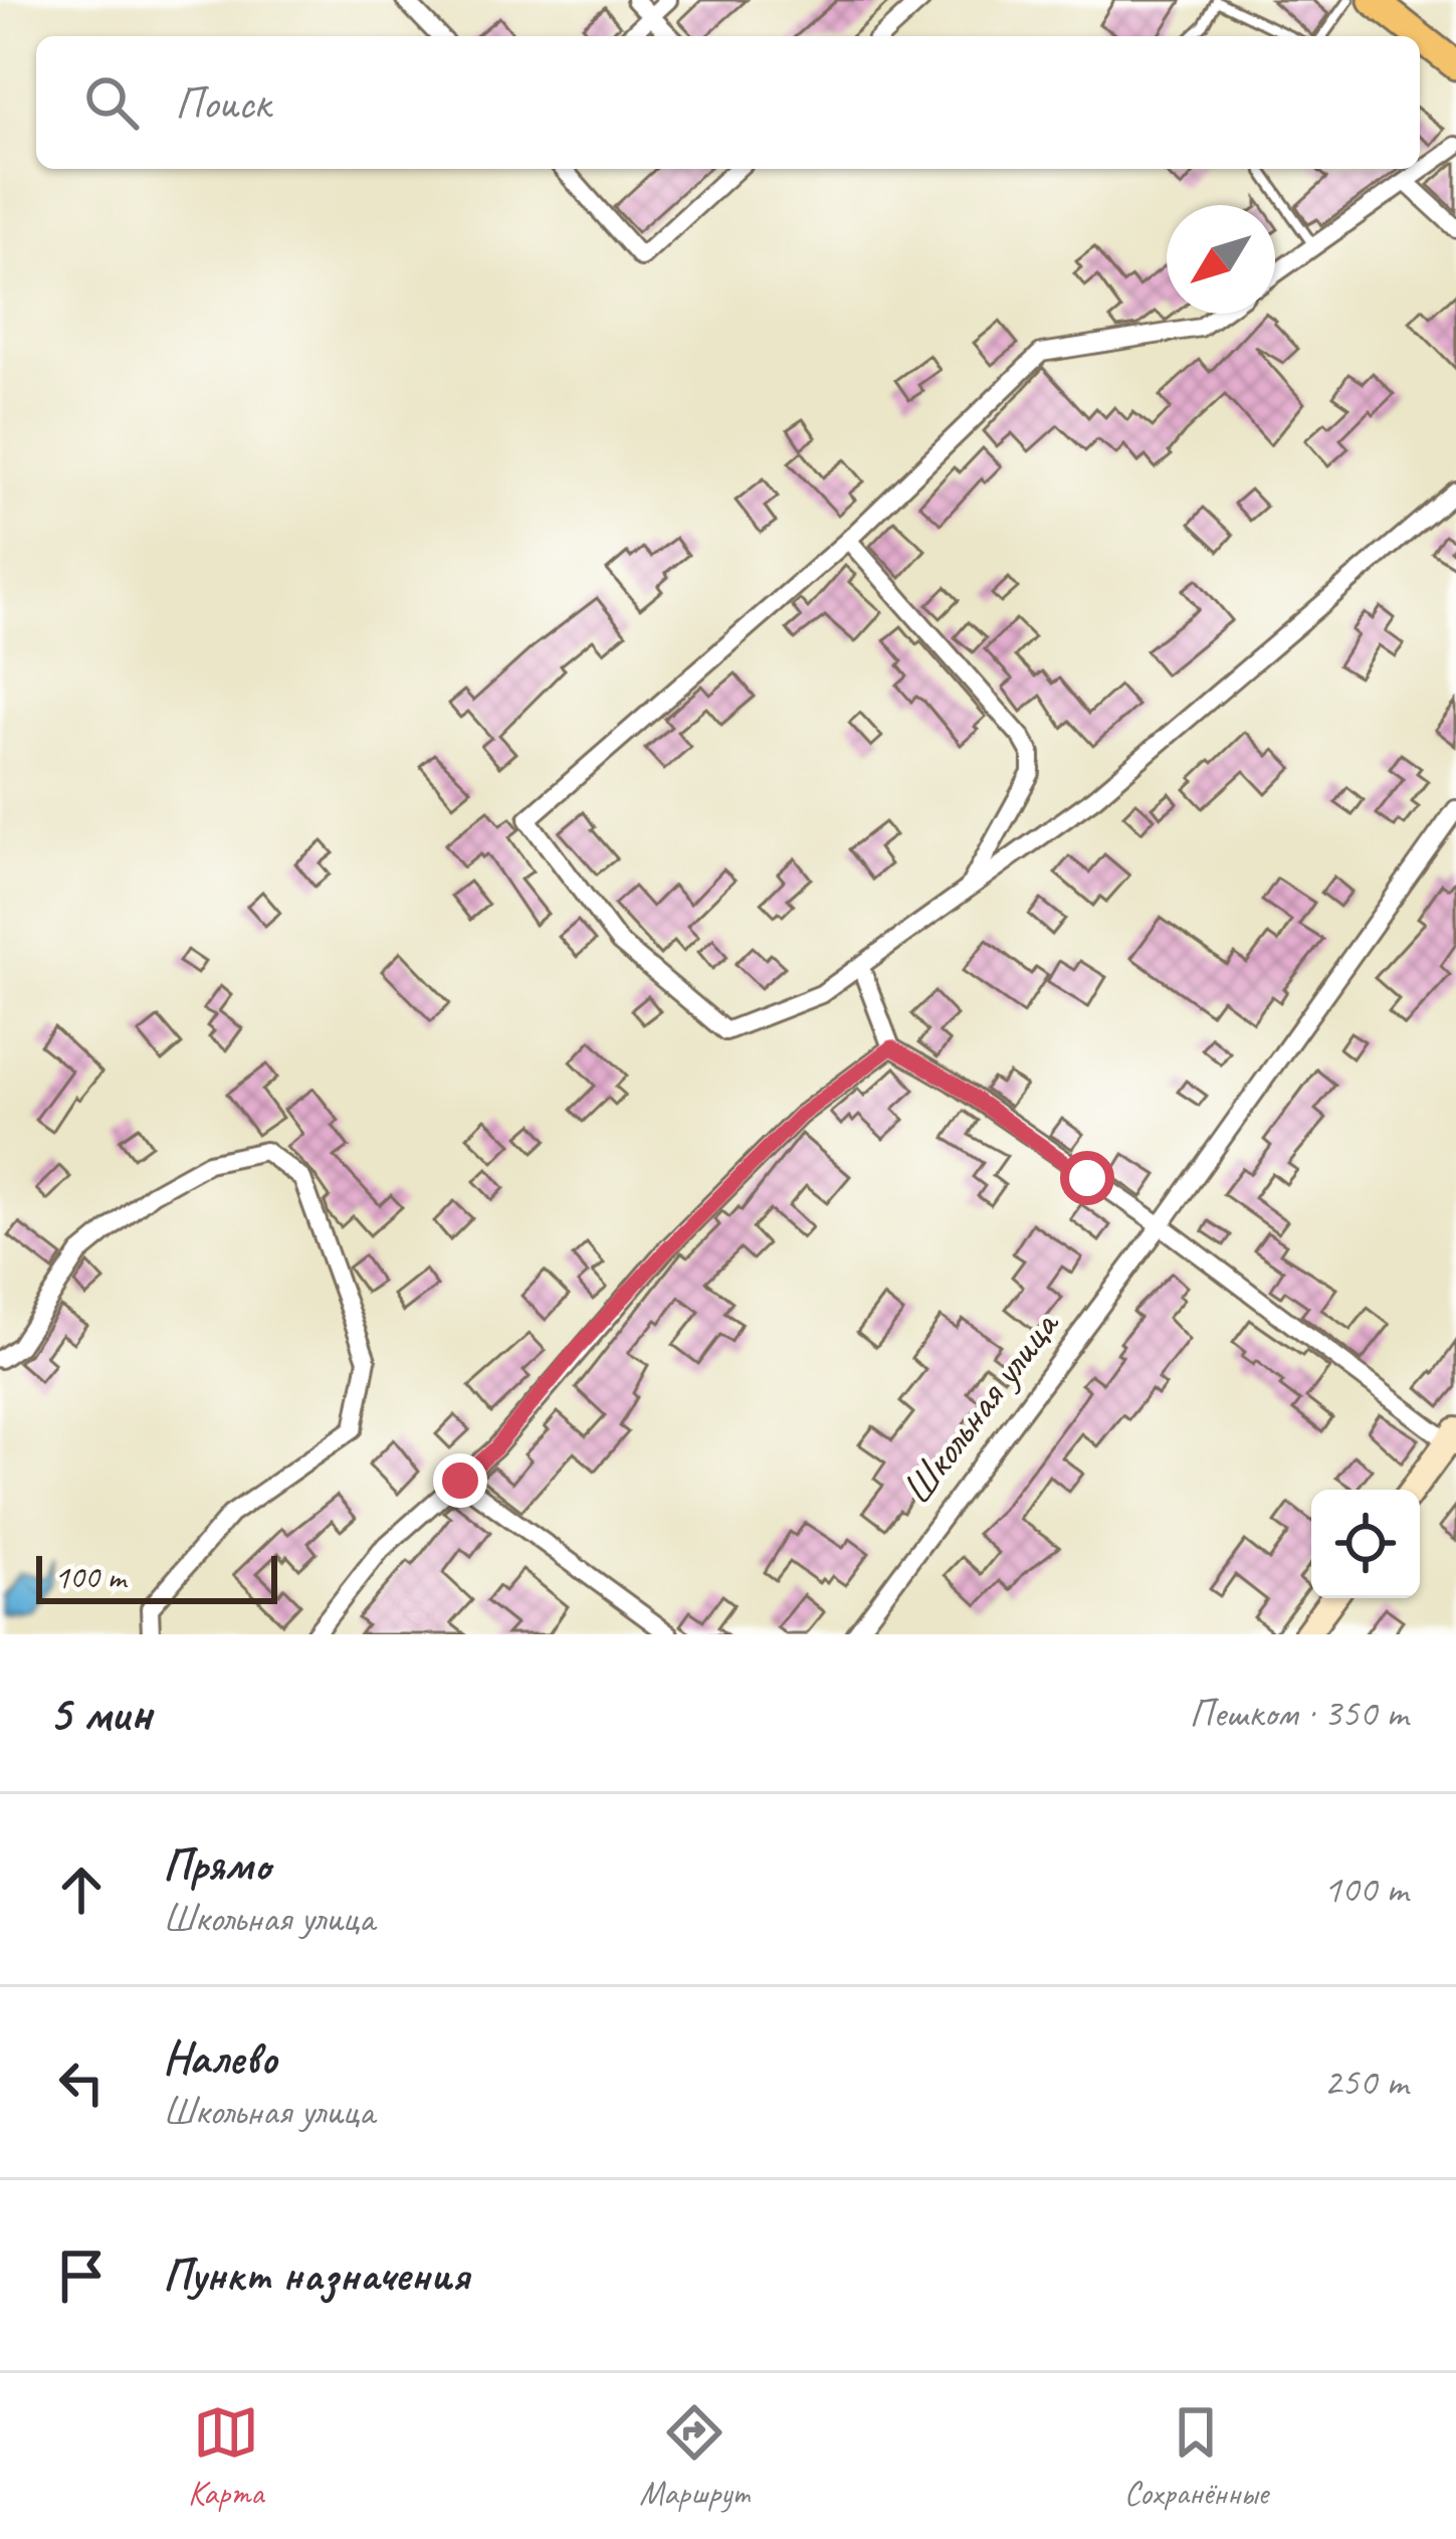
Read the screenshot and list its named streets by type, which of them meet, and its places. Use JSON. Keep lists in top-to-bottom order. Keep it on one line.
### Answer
{"streets":{"street":["Школьная улица"]},"scale_bar":"100 m","north":"bottom left","page":{"search":"Поиск","scale":"100 m","heading":["5 мин","Пешком · 350 m"],"list":[["Прямо","Школьная улица","100 m"],["Налево","Школьная улица","250 m"],"Пункт назначения"],"nav":["Карта","Маршрут","Сохранённые"]}}
